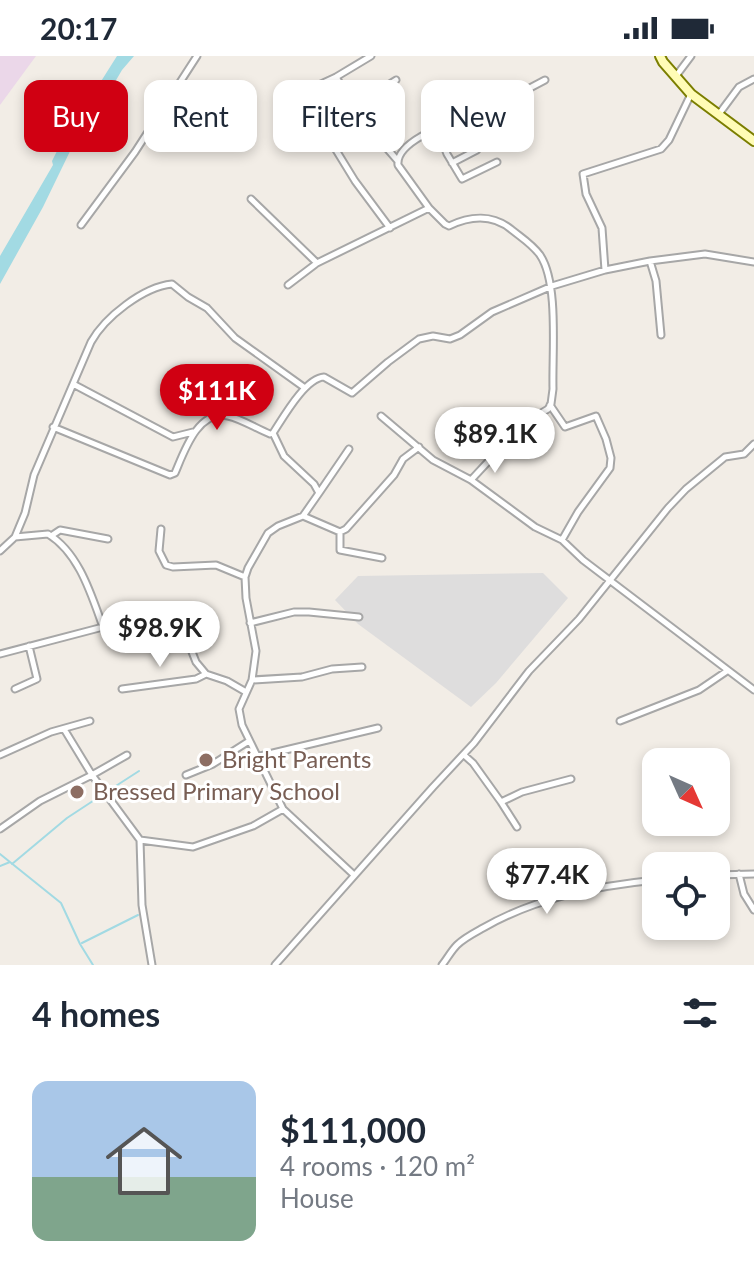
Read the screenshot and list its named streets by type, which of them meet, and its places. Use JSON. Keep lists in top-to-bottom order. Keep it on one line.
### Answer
{"places":["Bright Parents","Bressed Primary School"],"north":"bottom right","page":{"status":"20:17","chip":["Buy","Rent","Filters","New"],"price":["$111K","$89.1K","$98.9K","$77.4K"],"heading":"4 homes","list":[{"name":"$111,000","note":"4 rooms · 120 m² · House"}]}}
